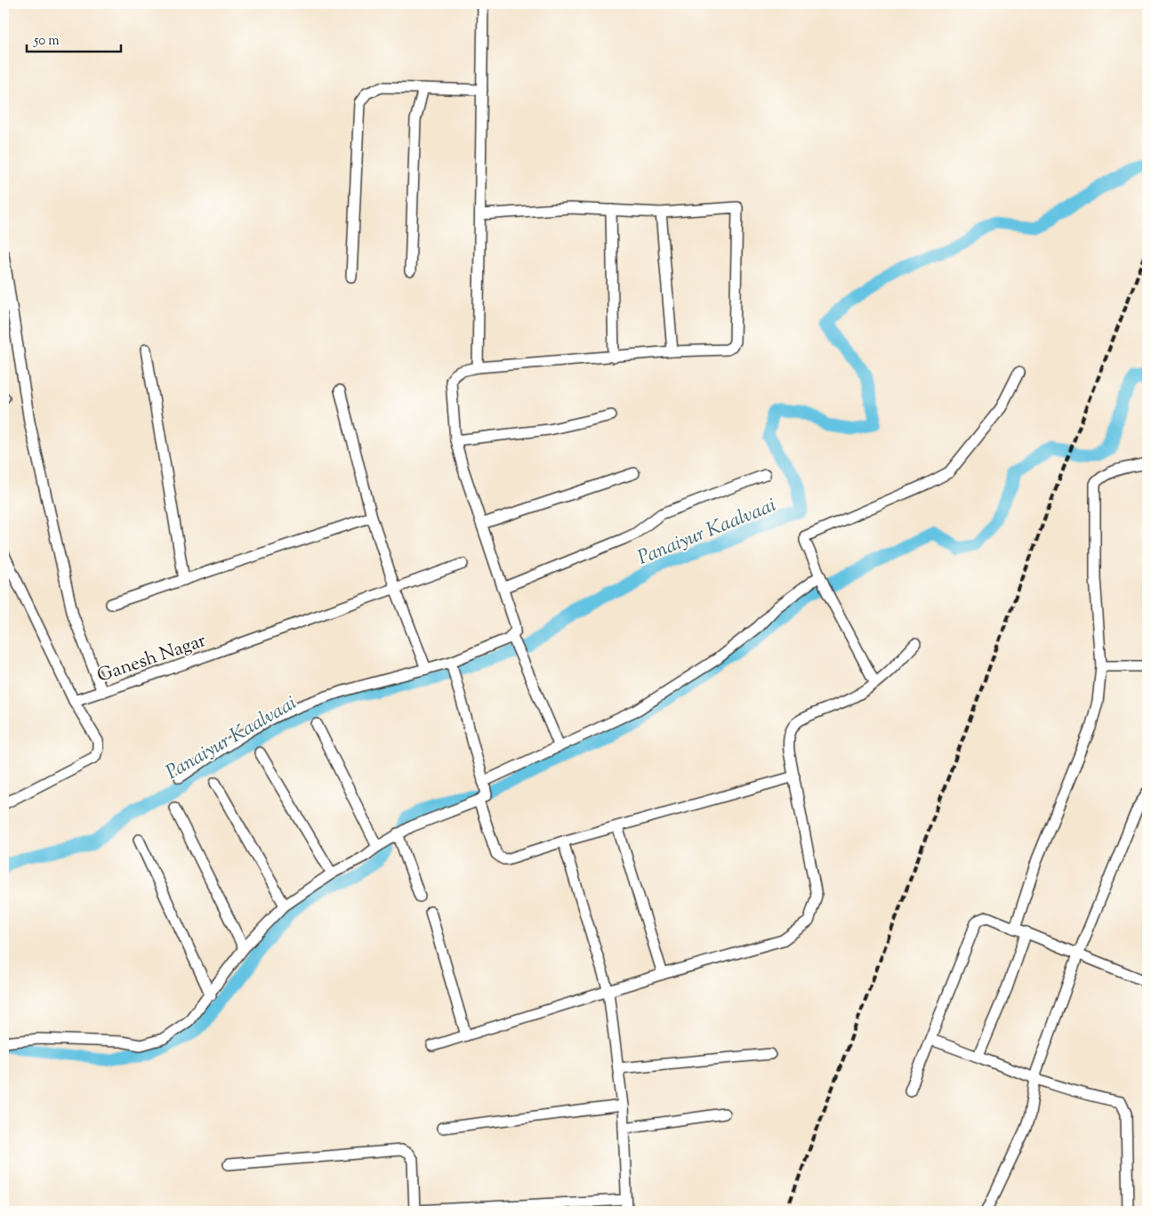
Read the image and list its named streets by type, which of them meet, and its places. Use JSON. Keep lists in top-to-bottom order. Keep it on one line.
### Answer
{"streets":{"street":["Ganesh Nagar"]},"water":["Panaiyur Kaalvaai"],"scale_bar":"50 m"}
